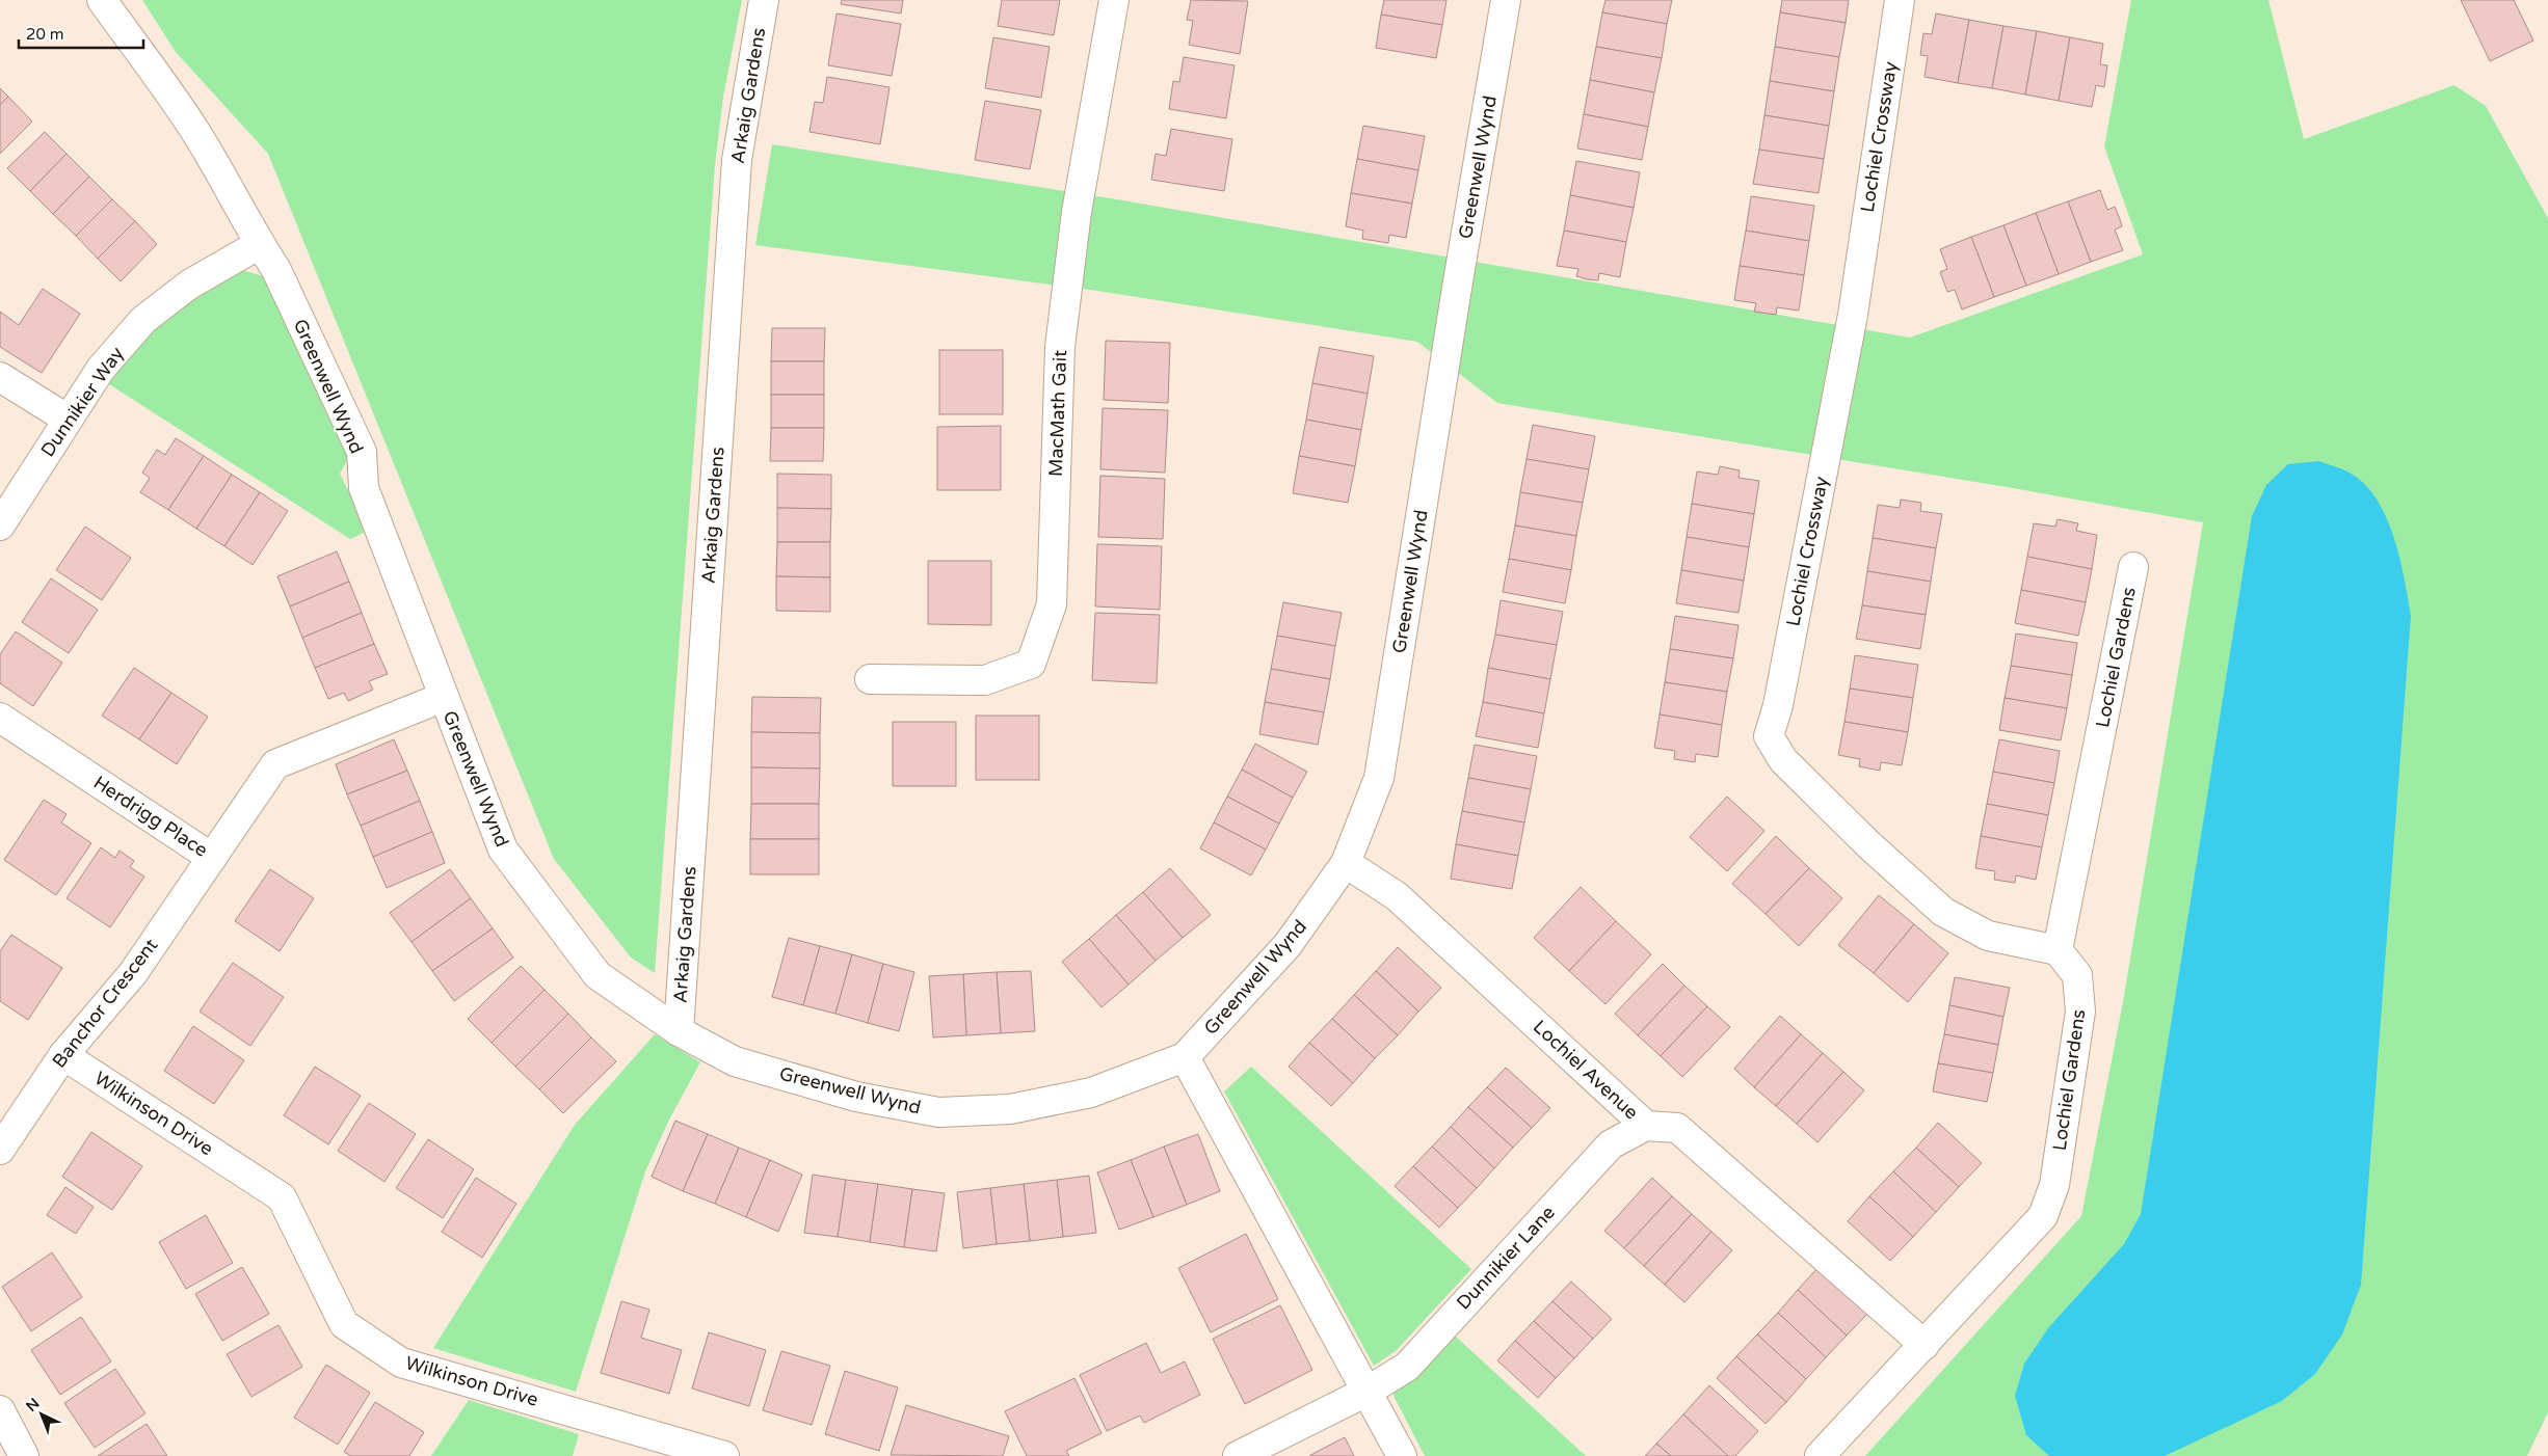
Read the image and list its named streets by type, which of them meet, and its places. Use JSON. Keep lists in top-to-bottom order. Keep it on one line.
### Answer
{"streets":{"street":["Arkaig Gardens","Lochiel Crossway","Greenwell Wynd","Dunnikier Way","MacMath Gait","Lochiel Gardens","Herdrigg Place","Banchor Crescent","Lochiel Avenue","Wilkinson Drive","Dunnikier Lane"]},"crossings":[["Arkaig Gardens","Greenwell Wynd"],["Lochiel Crossway","Lochiel Gardens"],["Greenwell Wynd","Dunnikier Way"],["Greenwell Wynd","Herdrigg Place"],["Greenwell Wynd","Lochiel Avenue"],["Lochiel Gardens","Lochiel Avenue"],["Herdrigg Place","Banchor Crescent"],["Banchor Crescent","Wilkinson Drive"],["Lochiel Avenue","Dunnikier Lane"]],"scale_bar":"20 m","north":"top left"}
